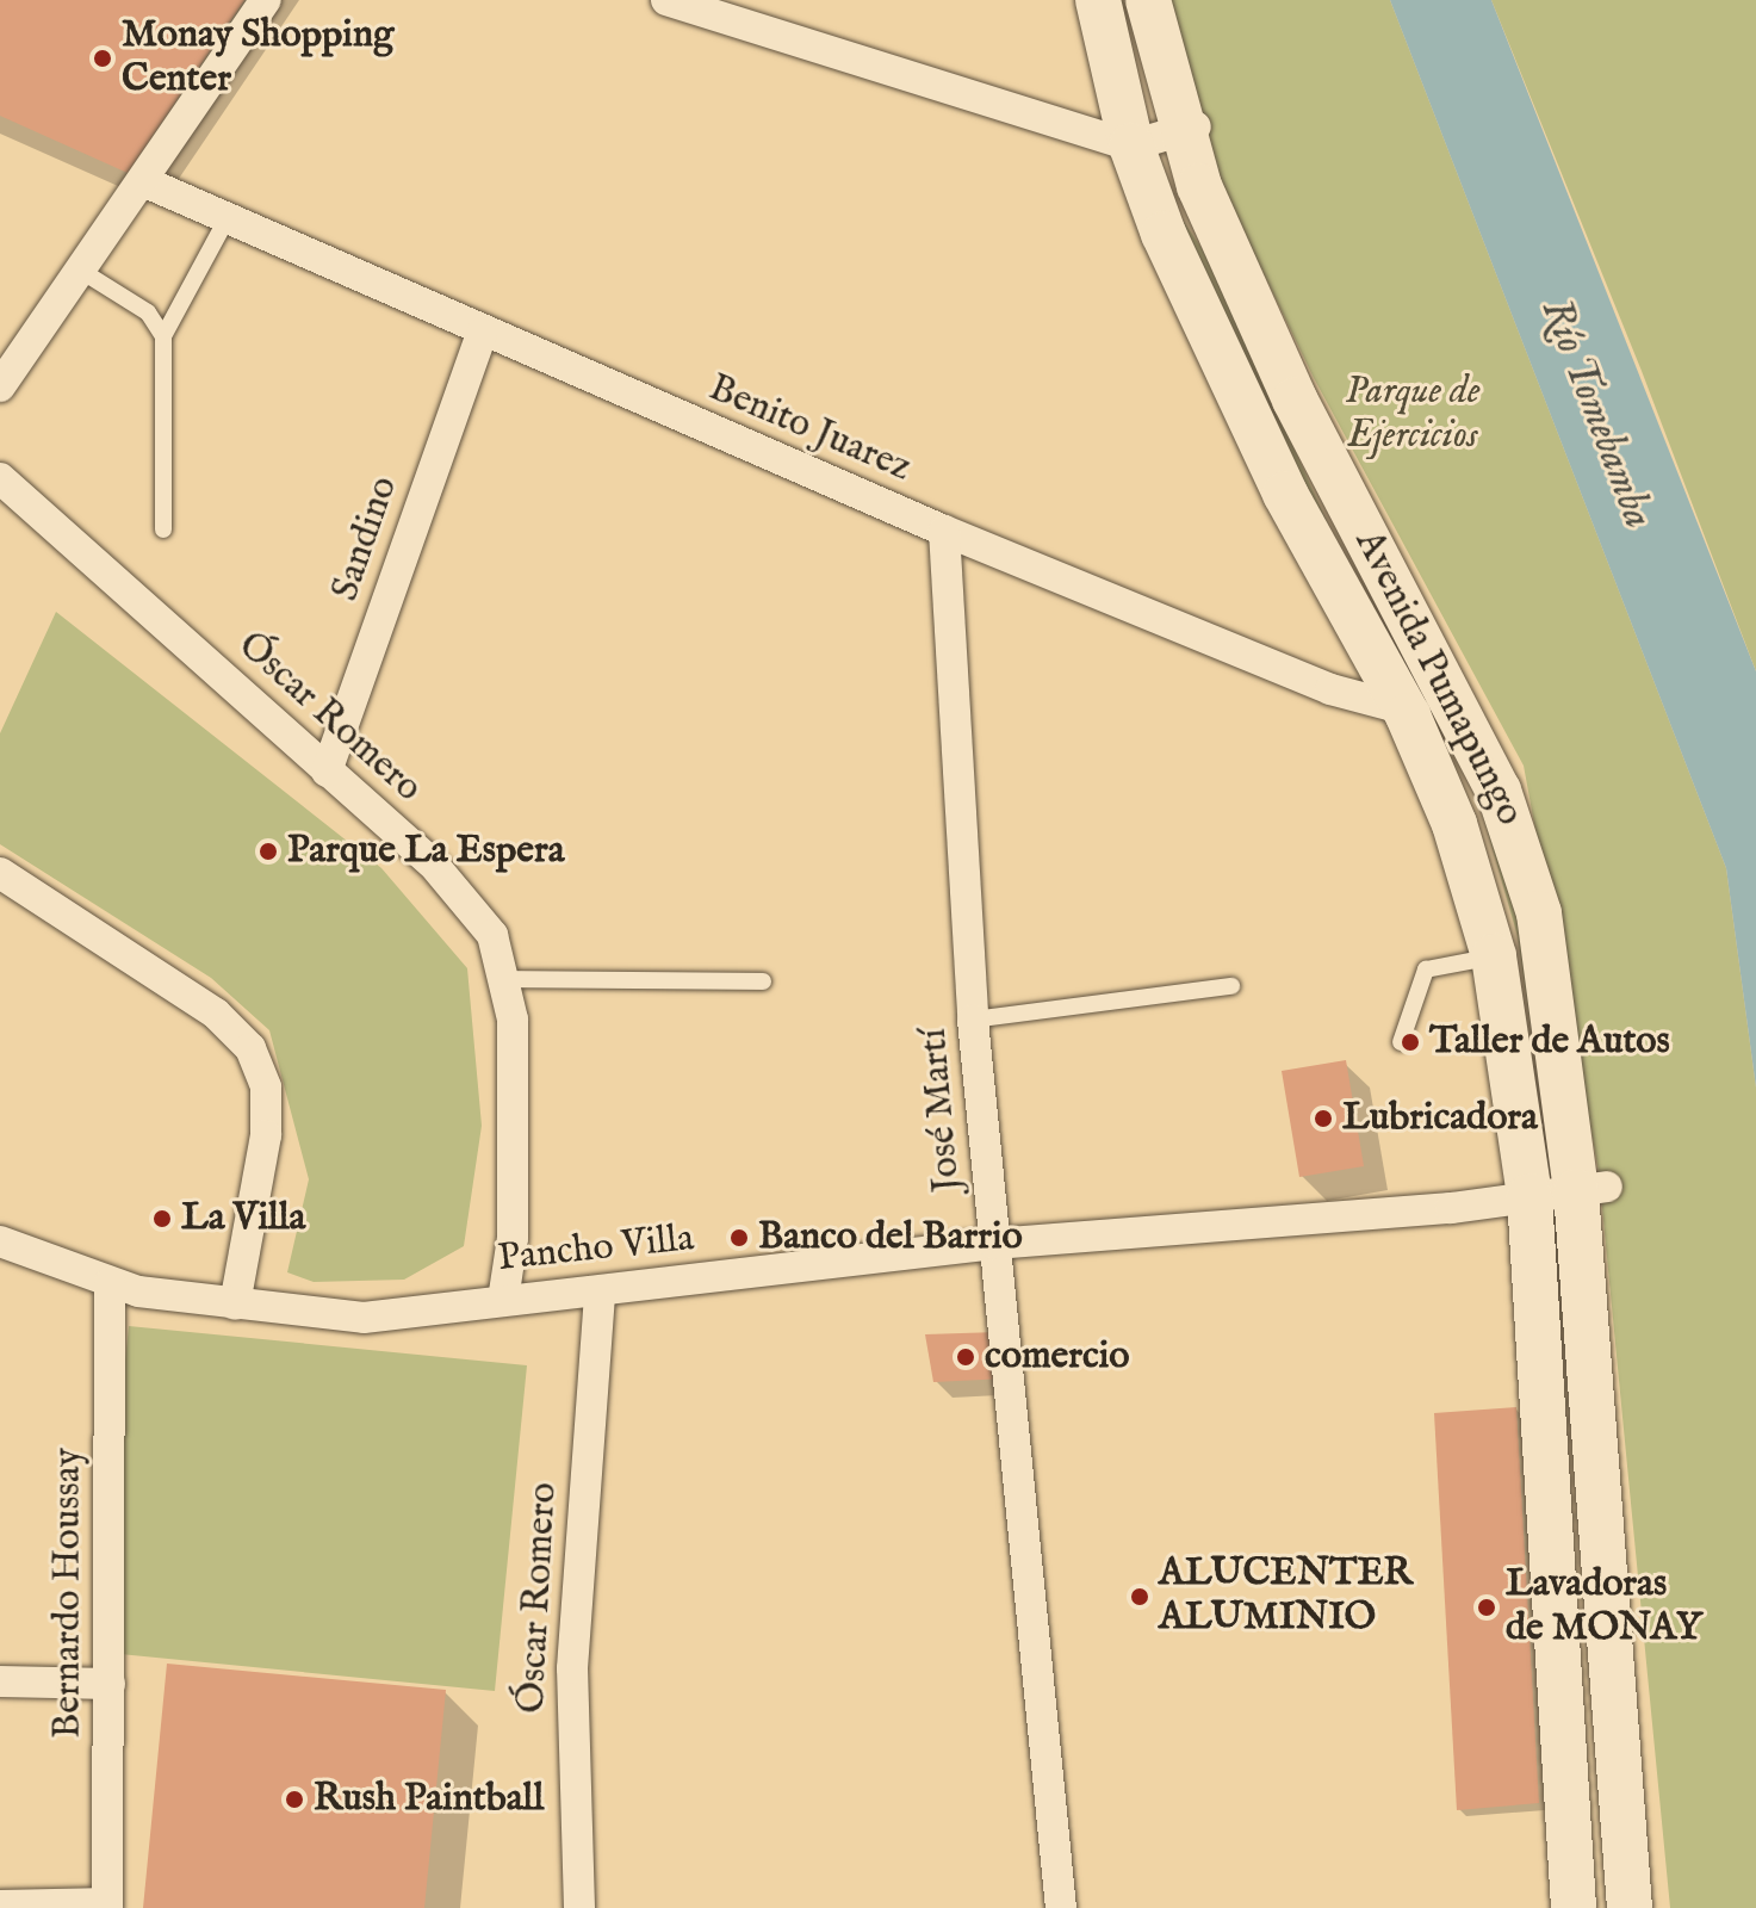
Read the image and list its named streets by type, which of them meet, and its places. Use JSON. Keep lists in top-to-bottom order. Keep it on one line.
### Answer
{"streets":{"main road":["Avenida Pumapungo"],"street":["Benito Juarez","Sandino","Óscar Romero","José Martí","Pancho Villa","Bernardo Houssay"]},"crossings":[["Benito Juarez","Sandino"],["Benito Juarez","Avenida Pumapungo"],["Benito Juarez","José Martí"],["Sandino","Óscar Romero"],["Avenida Pumapungo","Pancho Villa"],["Óscar Romero","Pancho Villa"],["José Martí","Pancho Villa"],["Pancho Villa","Bernardo Houssay"]],"water":["Río Tomebamba"],"parks":["Parque de Ejercicios"],"places":["Monay Shopping Center","Parque La Espera","Taller de Autos","Lubricadora","La Villa","Banco del Barrio","comercio","ALUCENTER ALUMINIO","Lavadoras de MONAY","Rush Paintball"]}
